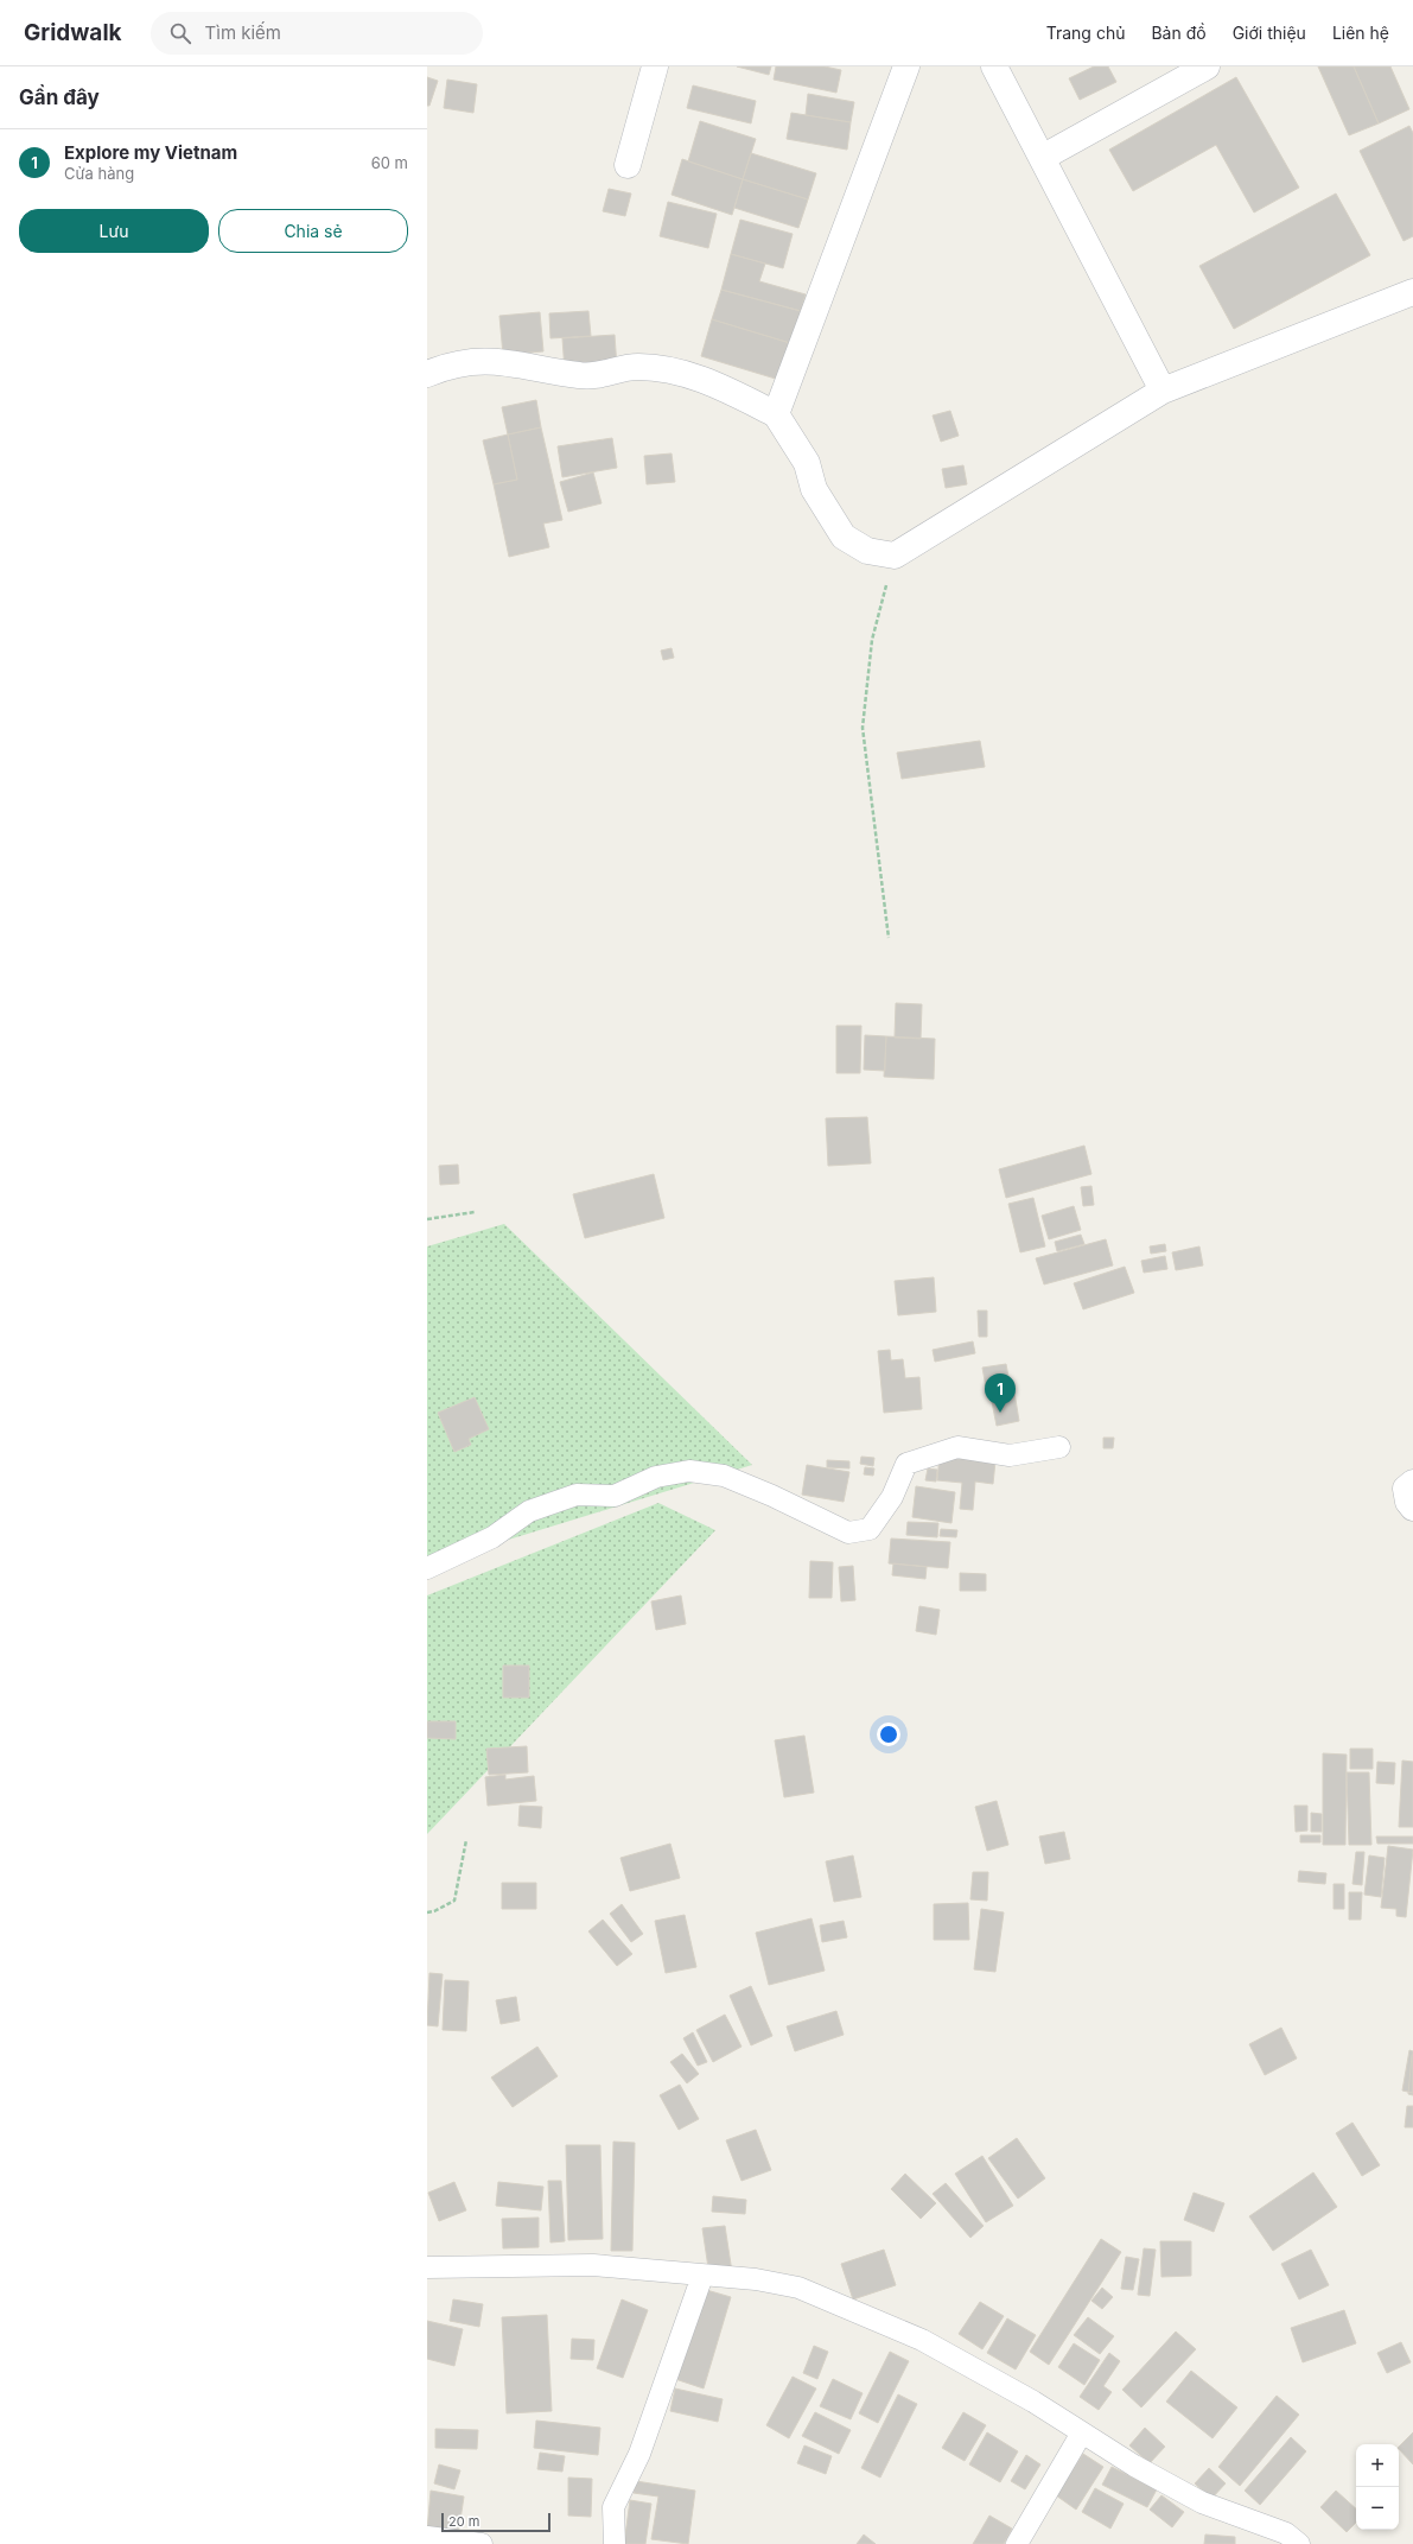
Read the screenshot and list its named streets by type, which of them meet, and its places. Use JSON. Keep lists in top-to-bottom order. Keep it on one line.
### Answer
{"scale_bar":"20 m","page":{"header":"Gridwalk","search":"Tìm kiếm","nav":["Trang chủ","Bản đồ","Giới thiệu","Liên hệ"],"heading":"Gần đây","list":[{"mark":"1","name":"Explore my Vietnam","note":"Cửa hàng","value":"60 m"}],"buttons":["Lưu","Chia sẻ"],"pins":"1","map_buttons":["+","−"],"scale":"20 m"}}
